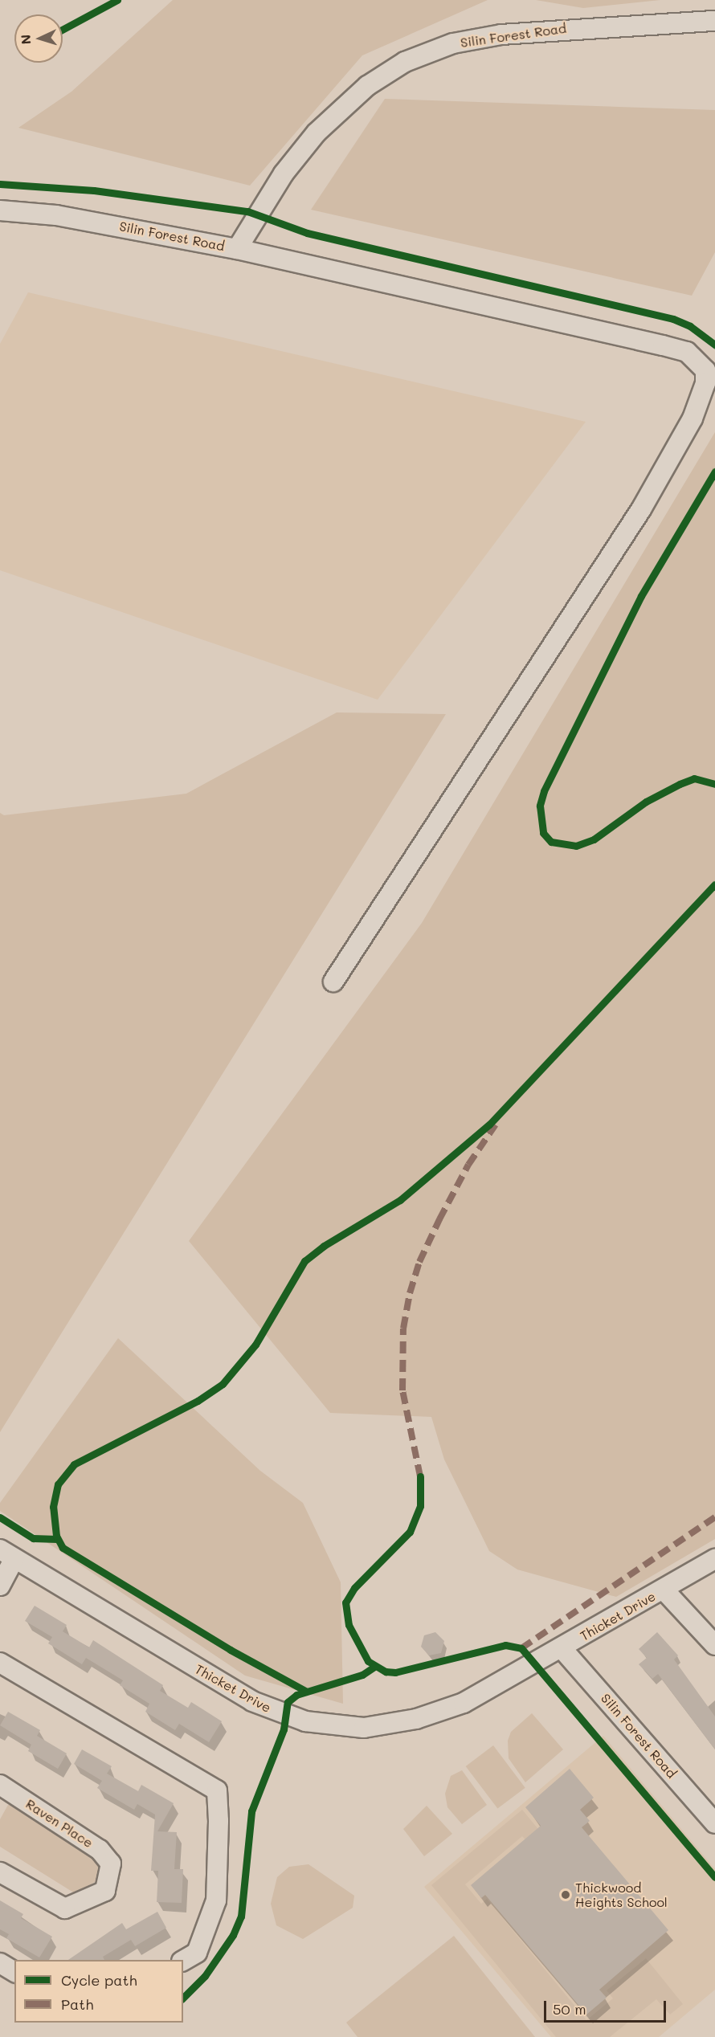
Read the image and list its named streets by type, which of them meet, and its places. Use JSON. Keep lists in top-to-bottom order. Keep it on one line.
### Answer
{"streets":{"street":["Silin Forest Road","Thicket Drive","Raven Place"]},"crossings":[["Silin Forest Road","Thicket Drive"]],"places":["Thickwood Heights School"],"legend":["Cycle path","Path"],"scale_bar":"50 m","north":"left"}
